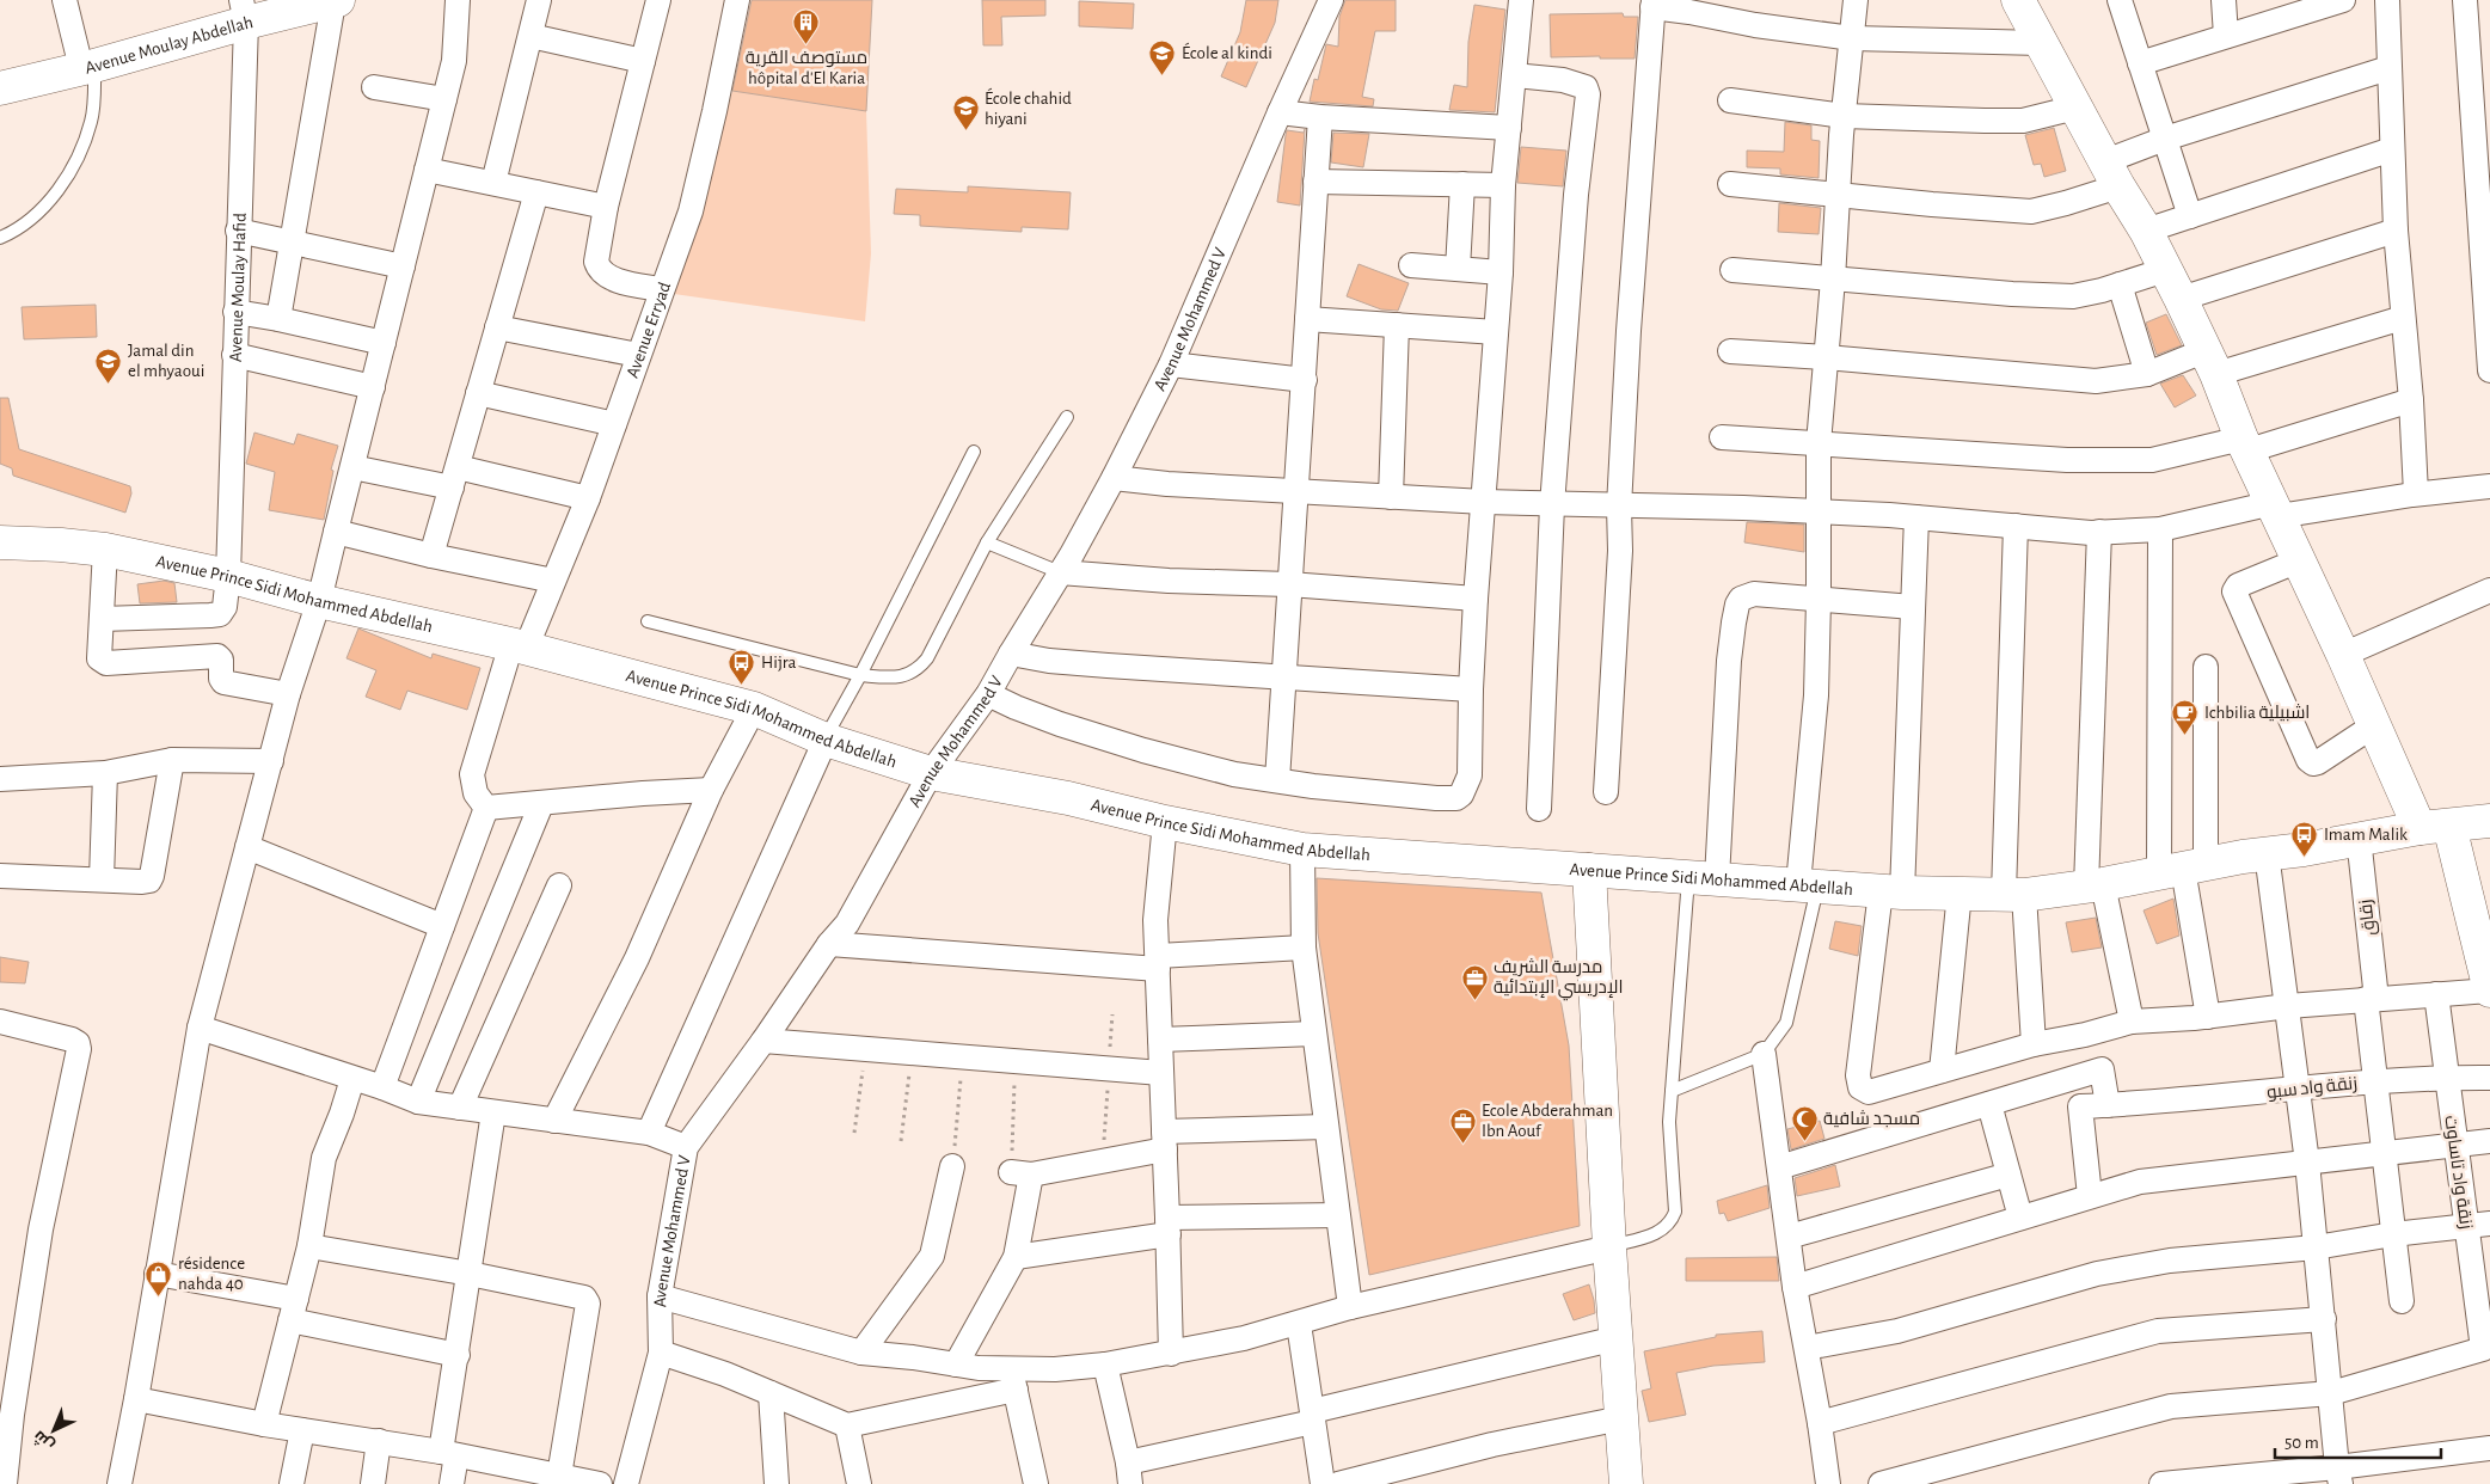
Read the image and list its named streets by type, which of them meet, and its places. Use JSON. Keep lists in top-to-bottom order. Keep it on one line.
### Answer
{"streets":{"street":["Avenue Moulay Abdellah","Avenue Moulay Hafid","Avenue Mohammed V","Avenue Erryad","Avenue Prince Sidi Mohammed Abdellah","زقاق","زنقة واد سبو","زنقة واد تاساوت"]},"crossings":[["Avenue Moulay Abdellah","Avenue Moulay Hafid"],["Avenue Moulay Hafid","Avenue Prince Sidi Mohammed Abdellah"],["Avenue Mohammed V","Avenue Prince Sidi Mohammed Abdellah"],["Avenue Erryad","Avenue Prince Sidi Mohammed Abdellah"],["Avenue Prince Sidi Mohammed Abdellah","زقاق"],["زقاق","زنقة واد سبو"],["زنقة واد سبو","زنقة واد تاساوت"]],"places":{"building":["مستوصف القرية hôpital d'El Karia"],"school or university":["École al kindi","École chahid hiyani","Jamal din el mhyaoui"],"bus stop":["Hijra","Imam Malik"],"cafe":["Ichbilia اشبيلية"],"office":["مدرسة الشريف الإدريسي الإبتدائية","Ecole Abderahman Ibn Aouf"],"mosque":["مسجد شافية"],"shop":["résidence nahda 40"]},"scale_bar":"50 m","north":"bottom left"}
